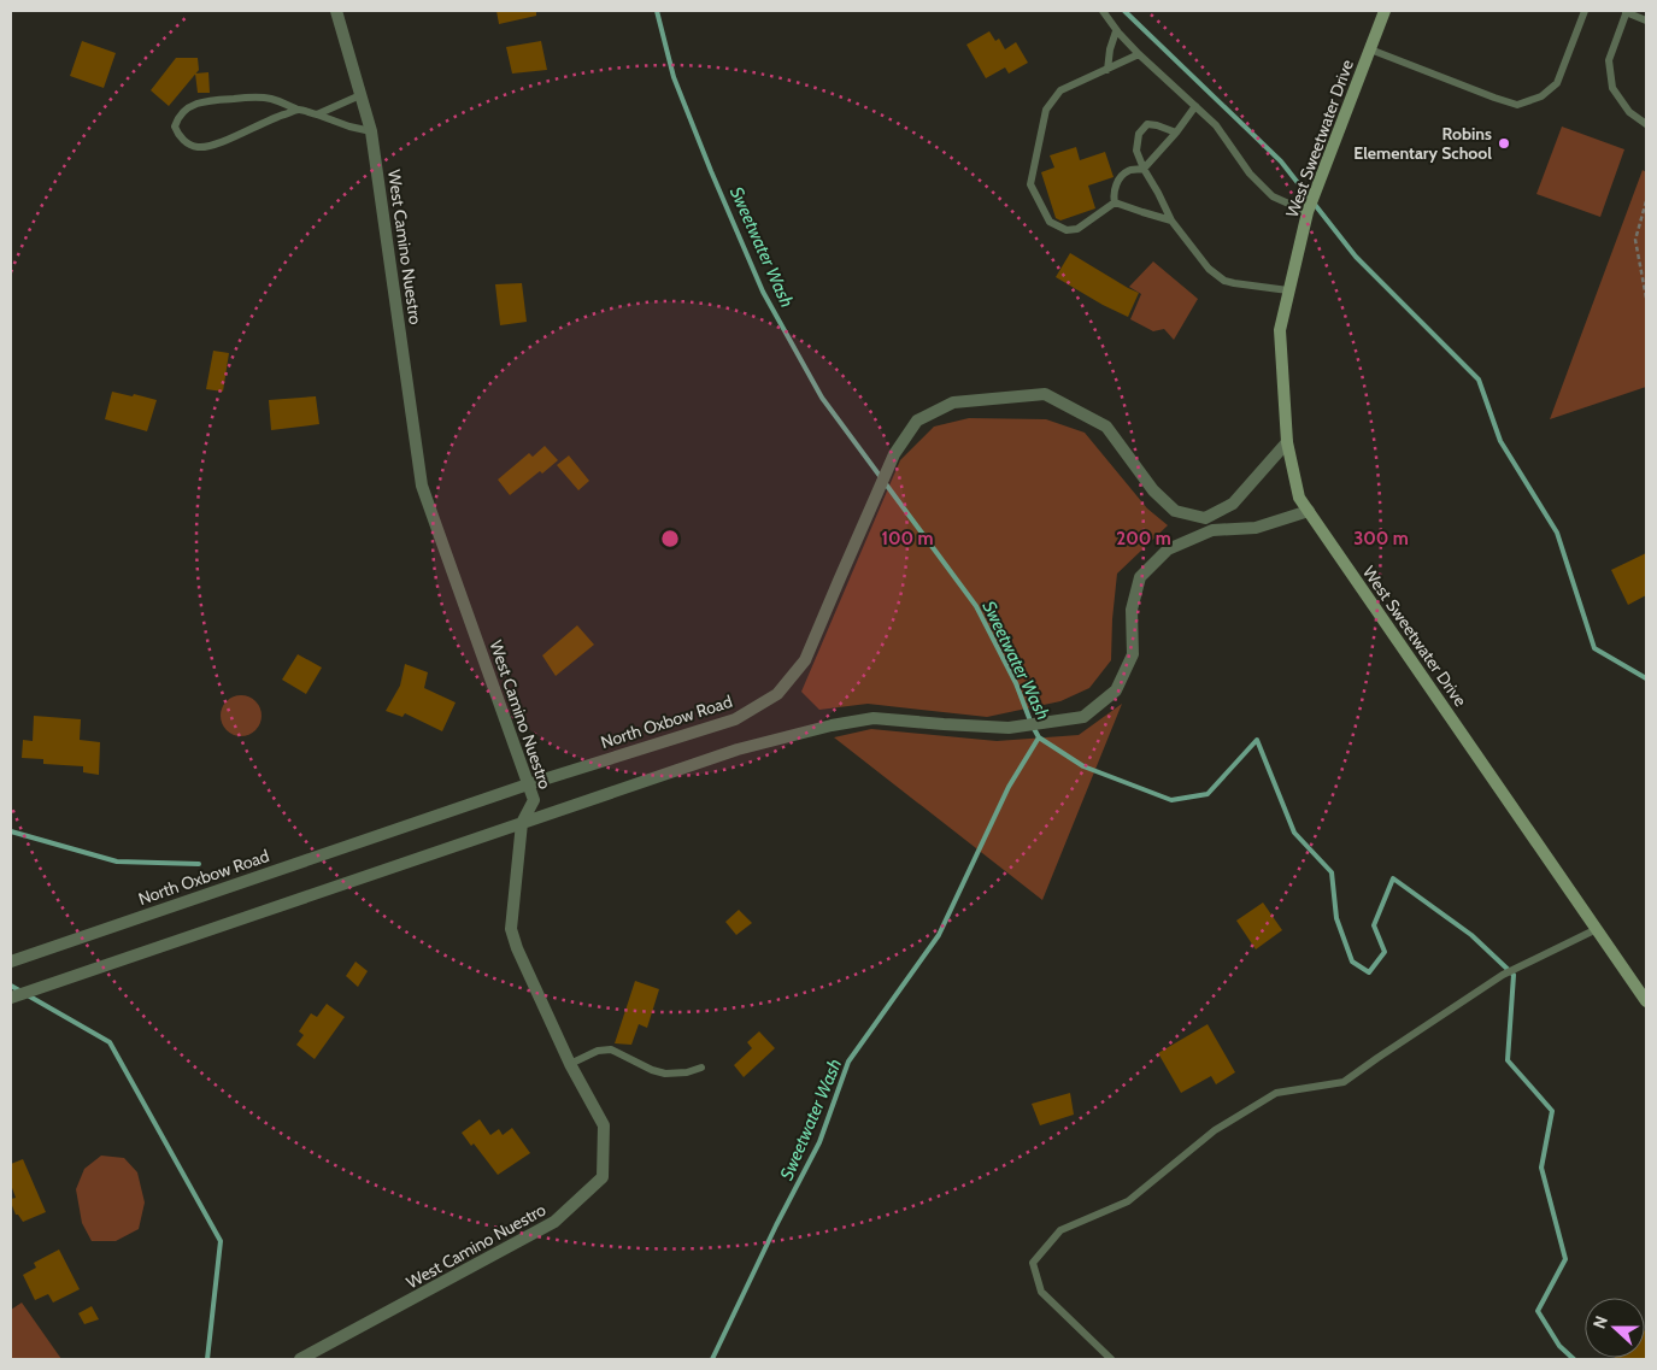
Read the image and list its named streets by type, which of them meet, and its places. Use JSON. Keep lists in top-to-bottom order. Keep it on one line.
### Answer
{"streets":{"street":["West Sweetwater Drive","West Camino Nuestro","North Oxbow Road"]},"crossings":[["West Sweetwater Drive","North Oxbow Road"],["West Camino Nuestro","North Oxbow Road"]],"water":["Sweetwater Wash"],"places":["Robins Elementary School"],"north":"left","rings":["100 m","200 m","300 m"]}
